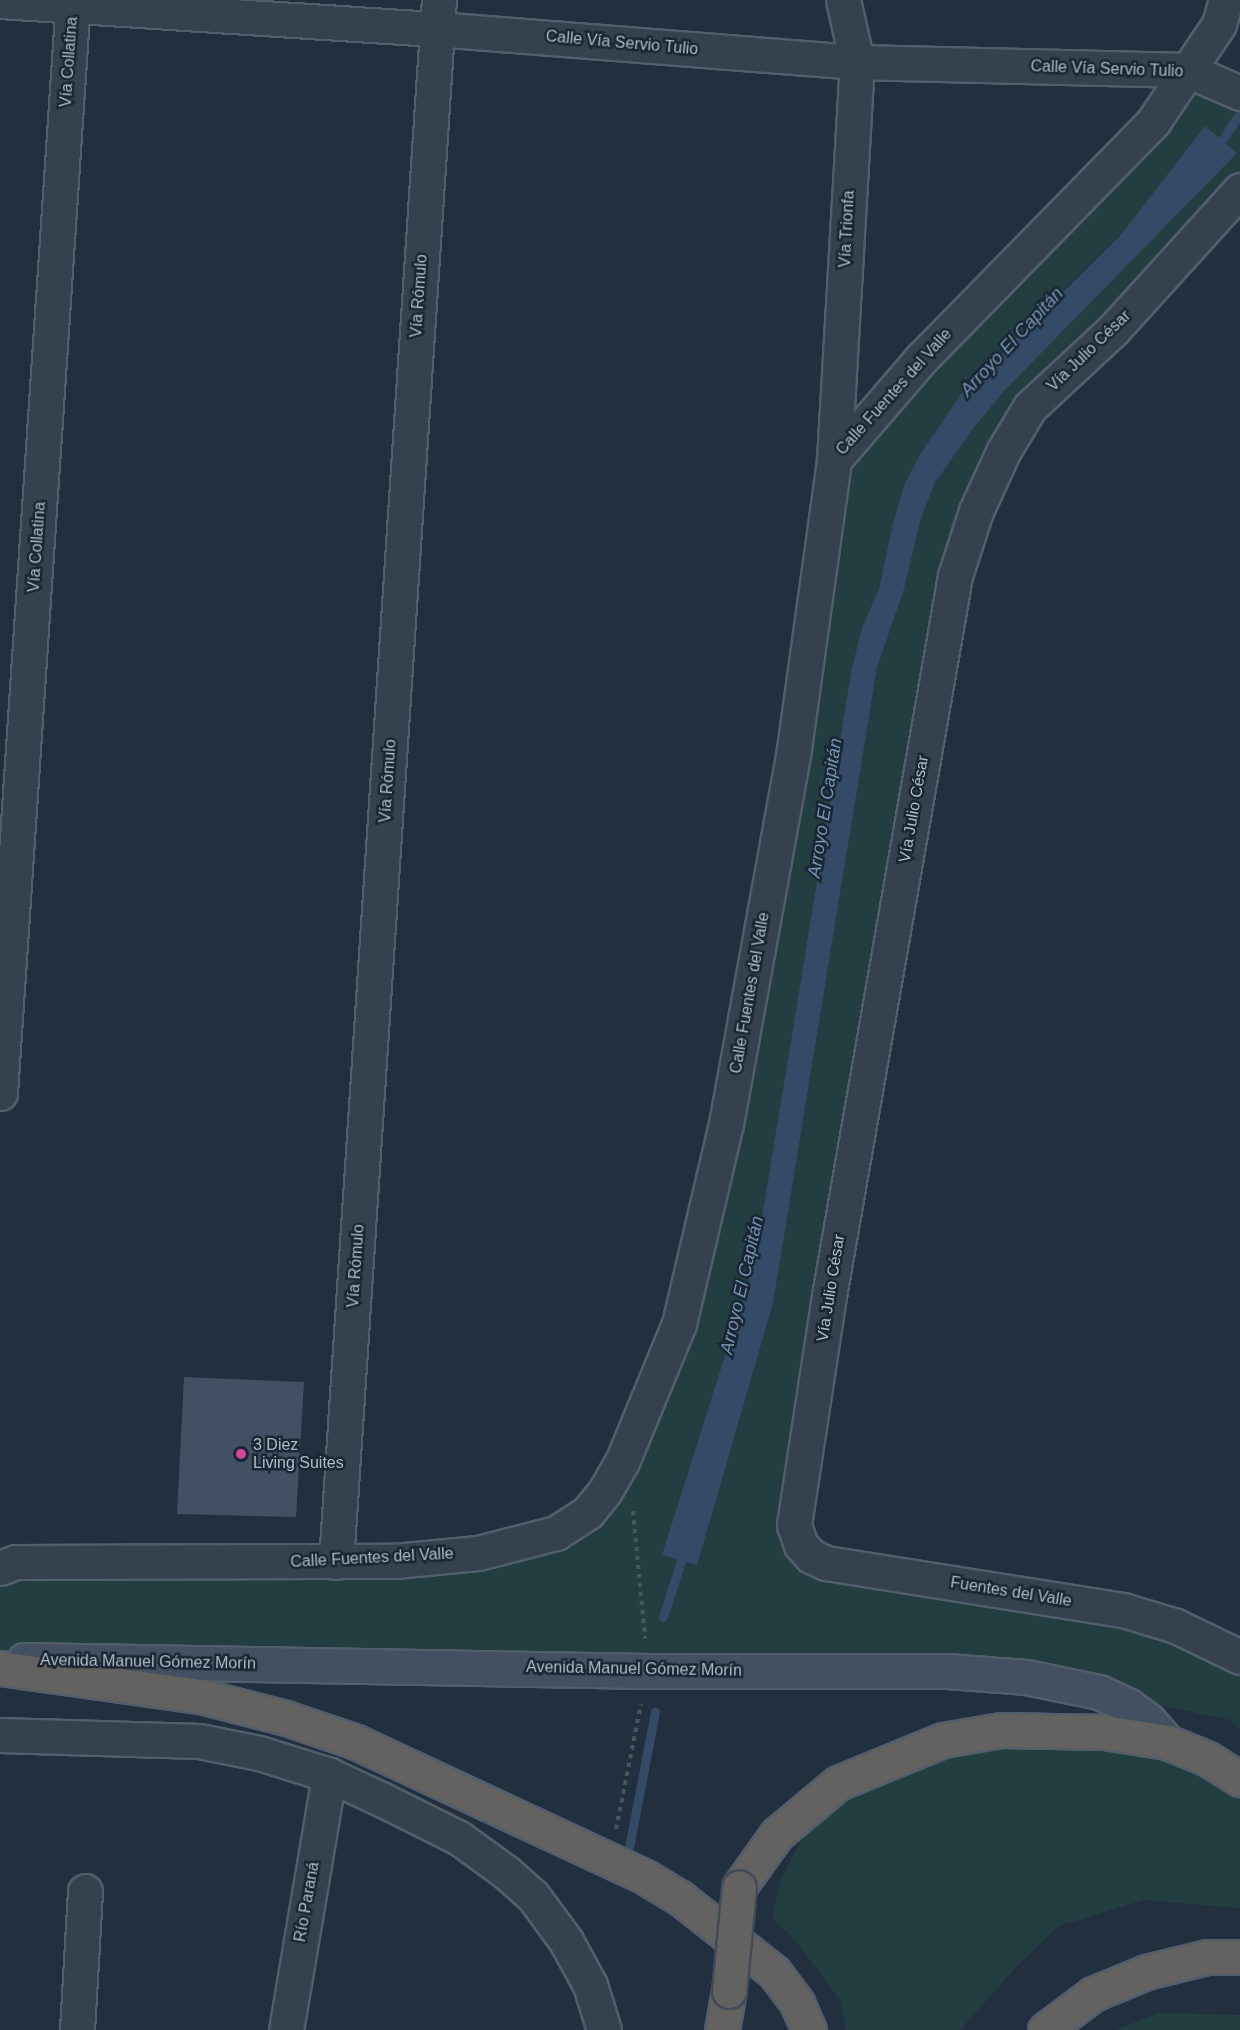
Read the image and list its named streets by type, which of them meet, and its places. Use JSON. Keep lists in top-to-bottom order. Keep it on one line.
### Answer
{"streets":{"highway":["Avenida Manuel Gómez Morín"],"street":["Calle Vía Servio Tulio","Vía Collatina","Vía Trionfa","Vía Rómulo","Vía Julio César","Calle Fuentes del Valle","Fuentes del Valle","Río Paraná"]},"crossings":[["Calle Vía Servio Tulio","Vía Collatina"],["Calle Vía Servio Tulio","Vía Trionfa"],["Calle Vía Servio Tulio","Vía Rómulo"],["Calle Vía Servio Tulio","Calle Fuentes del Valle"],["Vía Trionfa","Calle Fuentes del Valle"],["Vía Rómulo","Calle Fuentes del Valle"],["Vía Julio César","Fuentes del Valle"]],"water":["Arroyo El Capitán"],"places":["3 Diez Living Suites"]}
